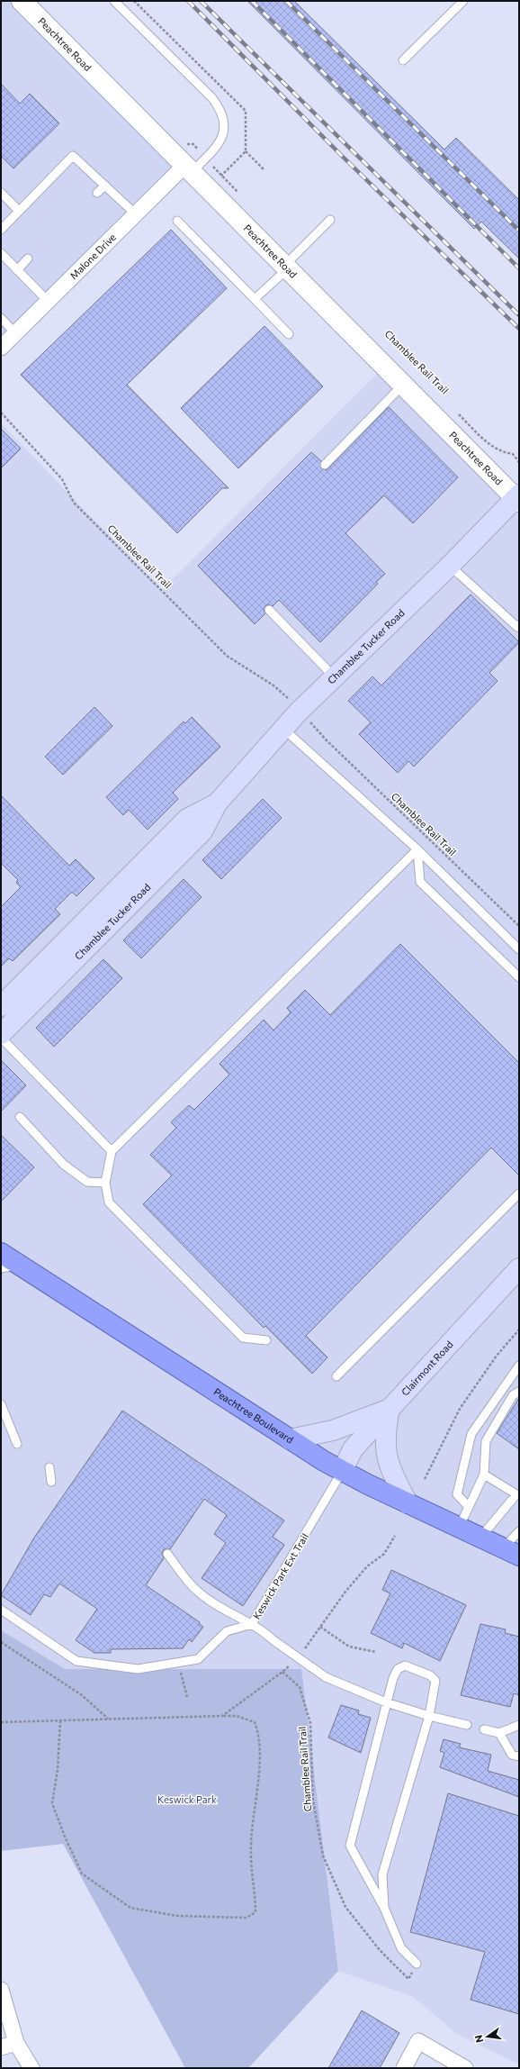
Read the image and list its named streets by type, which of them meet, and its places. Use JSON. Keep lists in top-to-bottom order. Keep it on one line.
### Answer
{"streets":{"highway":["Peachtree Boulevard"],"main road":["Chamblee Tucker Road","Clairmont Road"],"street":["Peachtree Road","Malone Drive"],"lane":["Keswick Park Ext Trail"],"path":["Chamblee Rail Trail"]},"crossings":[["Peachtree Road","Malone Drive"],["Peachtree Road","Chamblee Tucker Road"],["Clairmont Road","Peachtree Boulevard"],["Clairmont Road","Keswick Park Ext Trail"],["Peachtree Boulevard","Keswick Park Ext Trail"]],"parks":["Keswick Park"],"north":"left"}
